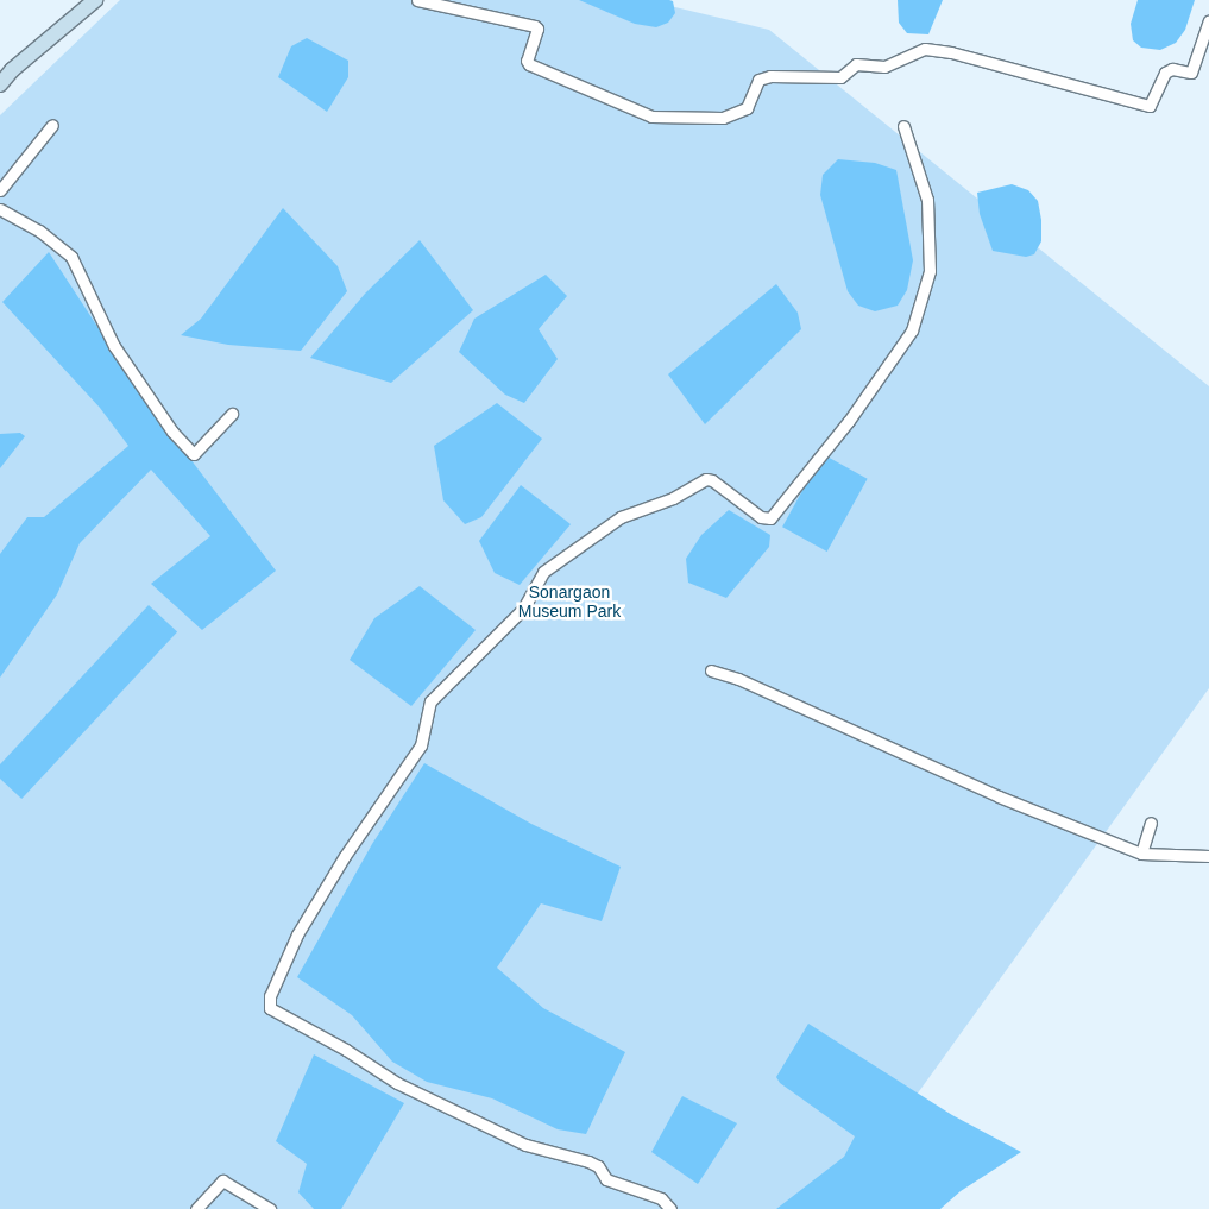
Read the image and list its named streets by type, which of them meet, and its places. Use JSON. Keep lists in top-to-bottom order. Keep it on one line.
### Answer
{"parks":["Sonargaon Museum Park"]}
